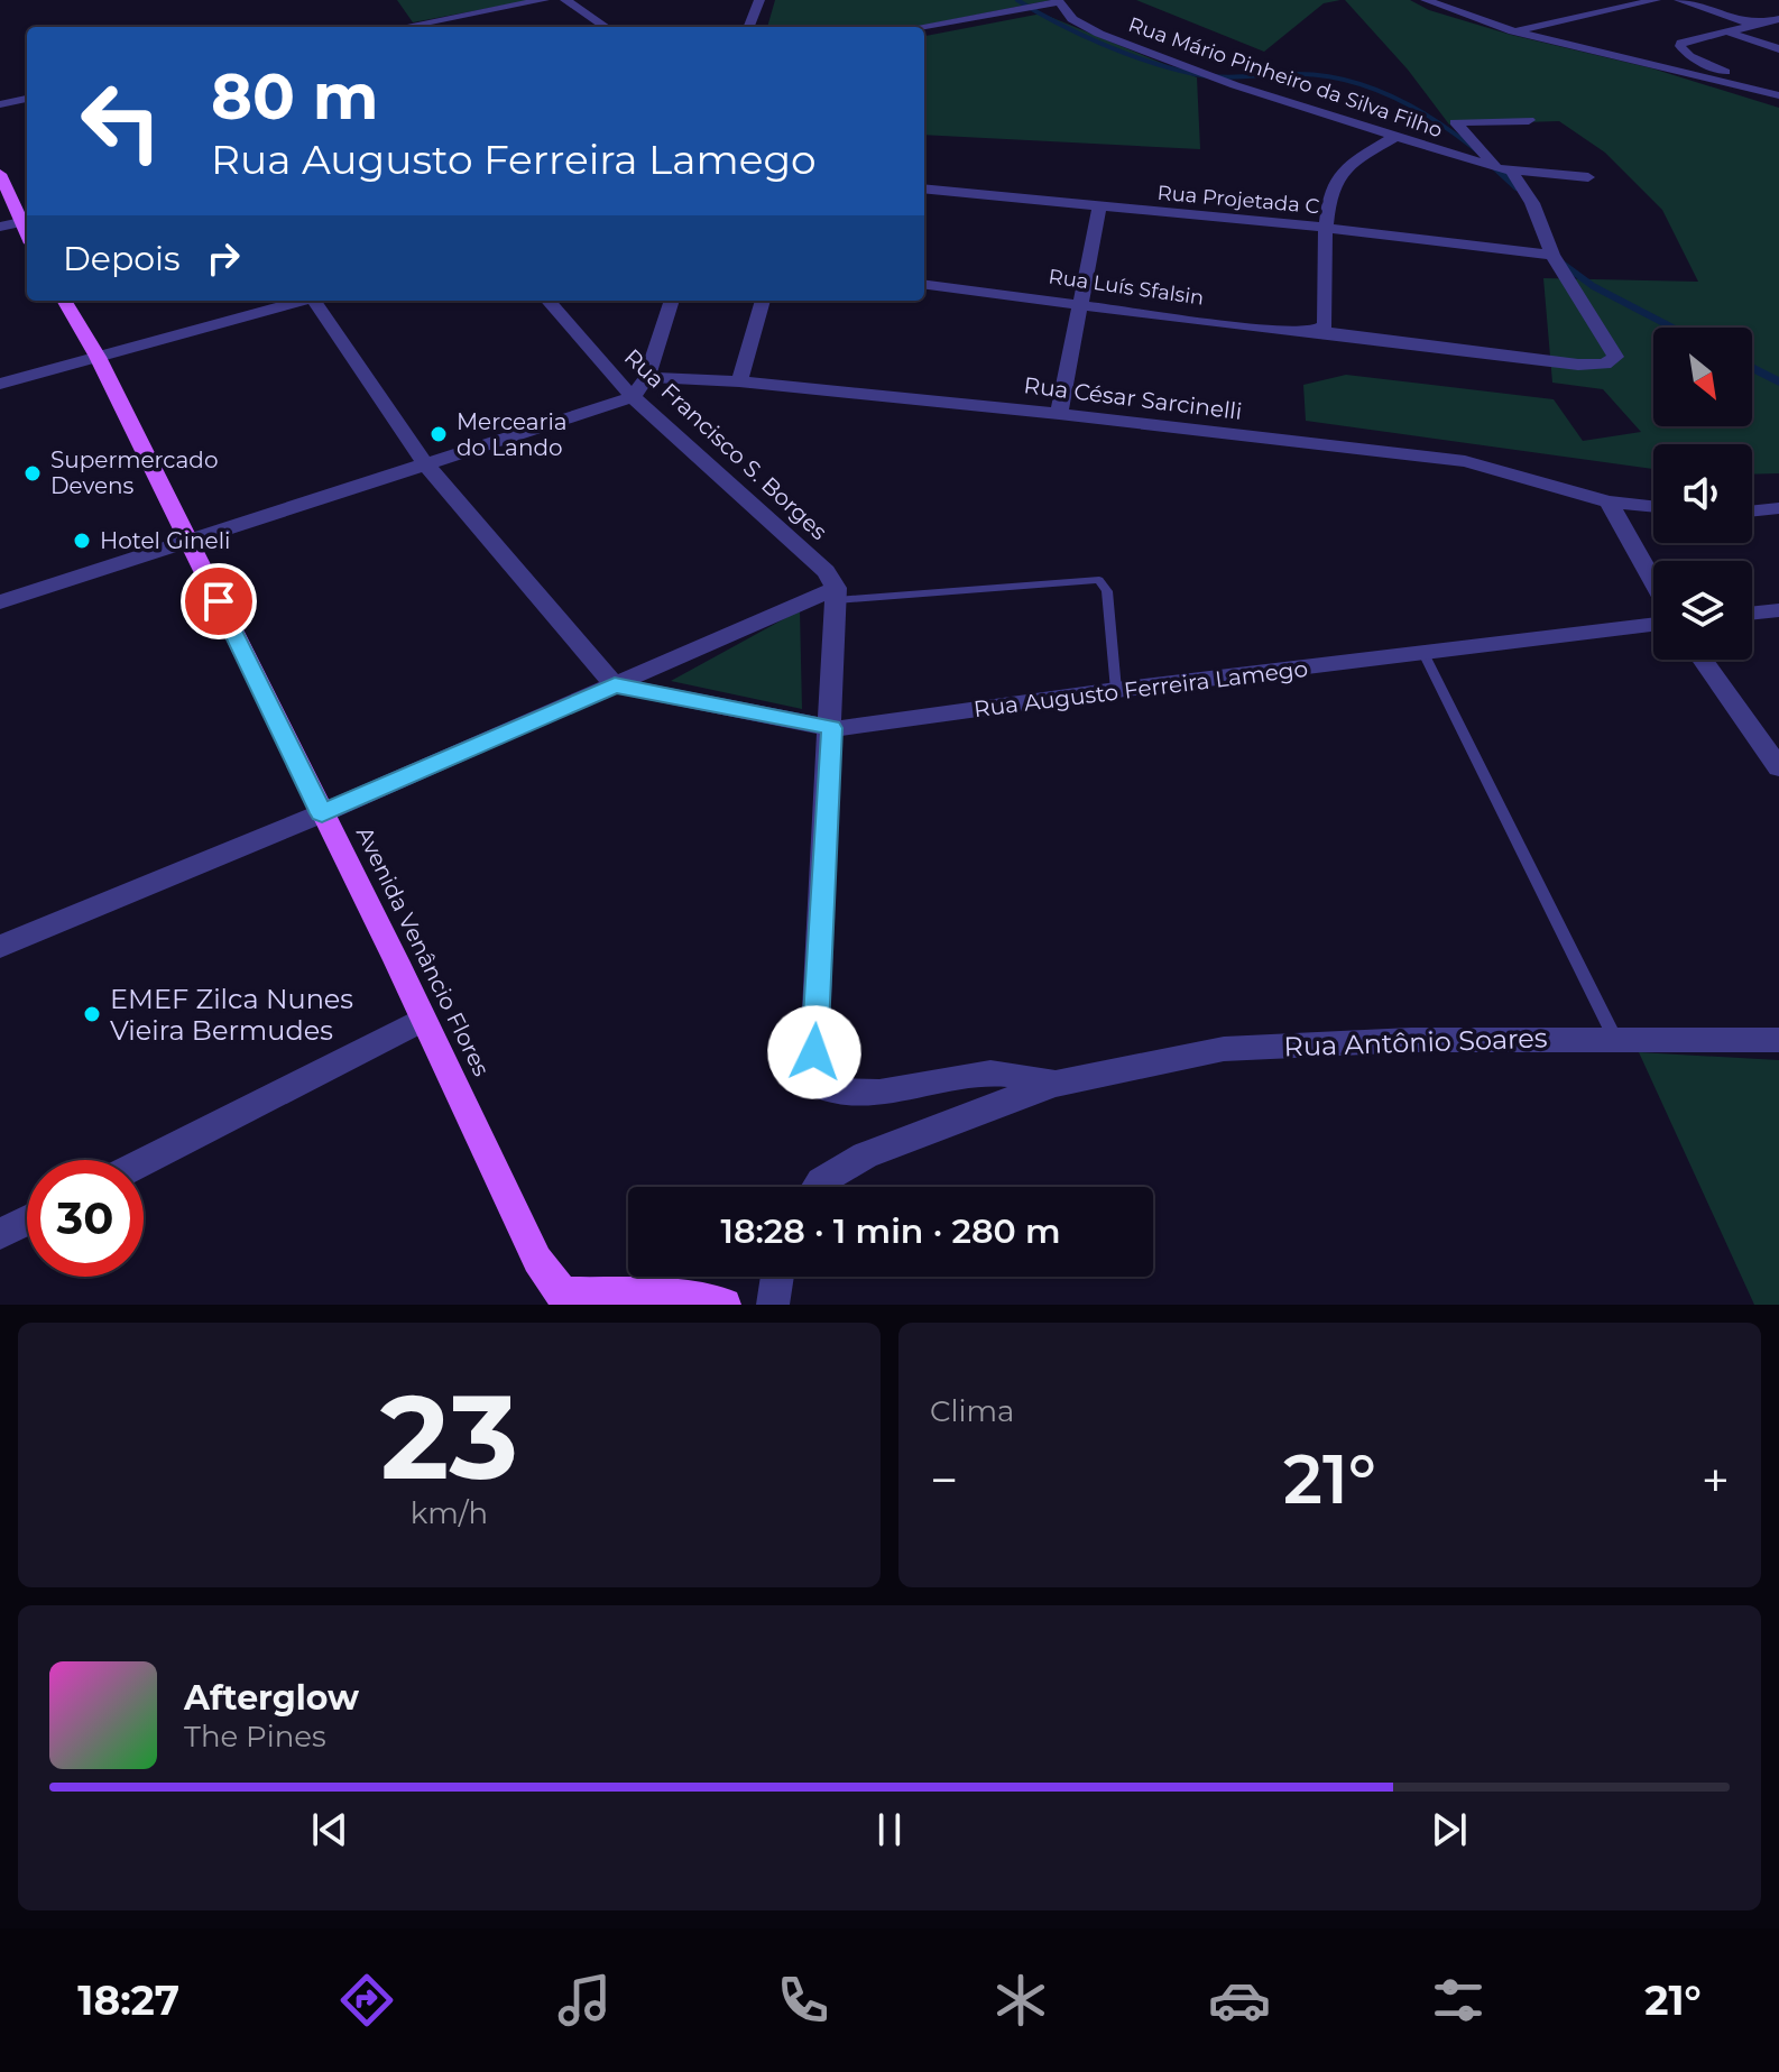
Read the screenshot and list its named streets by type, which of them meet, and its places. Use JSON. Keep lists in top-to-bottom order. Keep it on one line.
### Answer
{"streets":{"main road":["Avenida Venâncio Flores"],"street":["Rua Mário Pinheiro da Silva Filho","Rua Projetada C","Rua Luís Sfalsin","Rua César Sarcinelli","Rua Francisco S. Borges","Rua Augusto Ferreira Lamego","Rua Antônio Soares"]},"crossings":[["Rua Projetada C","Rua Luís Sfalsin"],["Rua Augusto Ferreira Lamego","Rua Antônio Soares"]],"places":["Mercearia do Lando","Supermercado Devens","Hotel Gineli","EMEF Zilca Nunes Vieira Bermudes"],"north":"bottom right","page":{"turn":["80 m","Rua Augusto Ferreira Lamego"],"then":"Depois","limit":"30","trip":"18:28 · 1 min · 280 m","tile":[["23","km/h"],"Clima"],"heat":["−","21°","+"],"song":["Afterglow","The Pines"],"tabs":["18:27","21°"]}}
